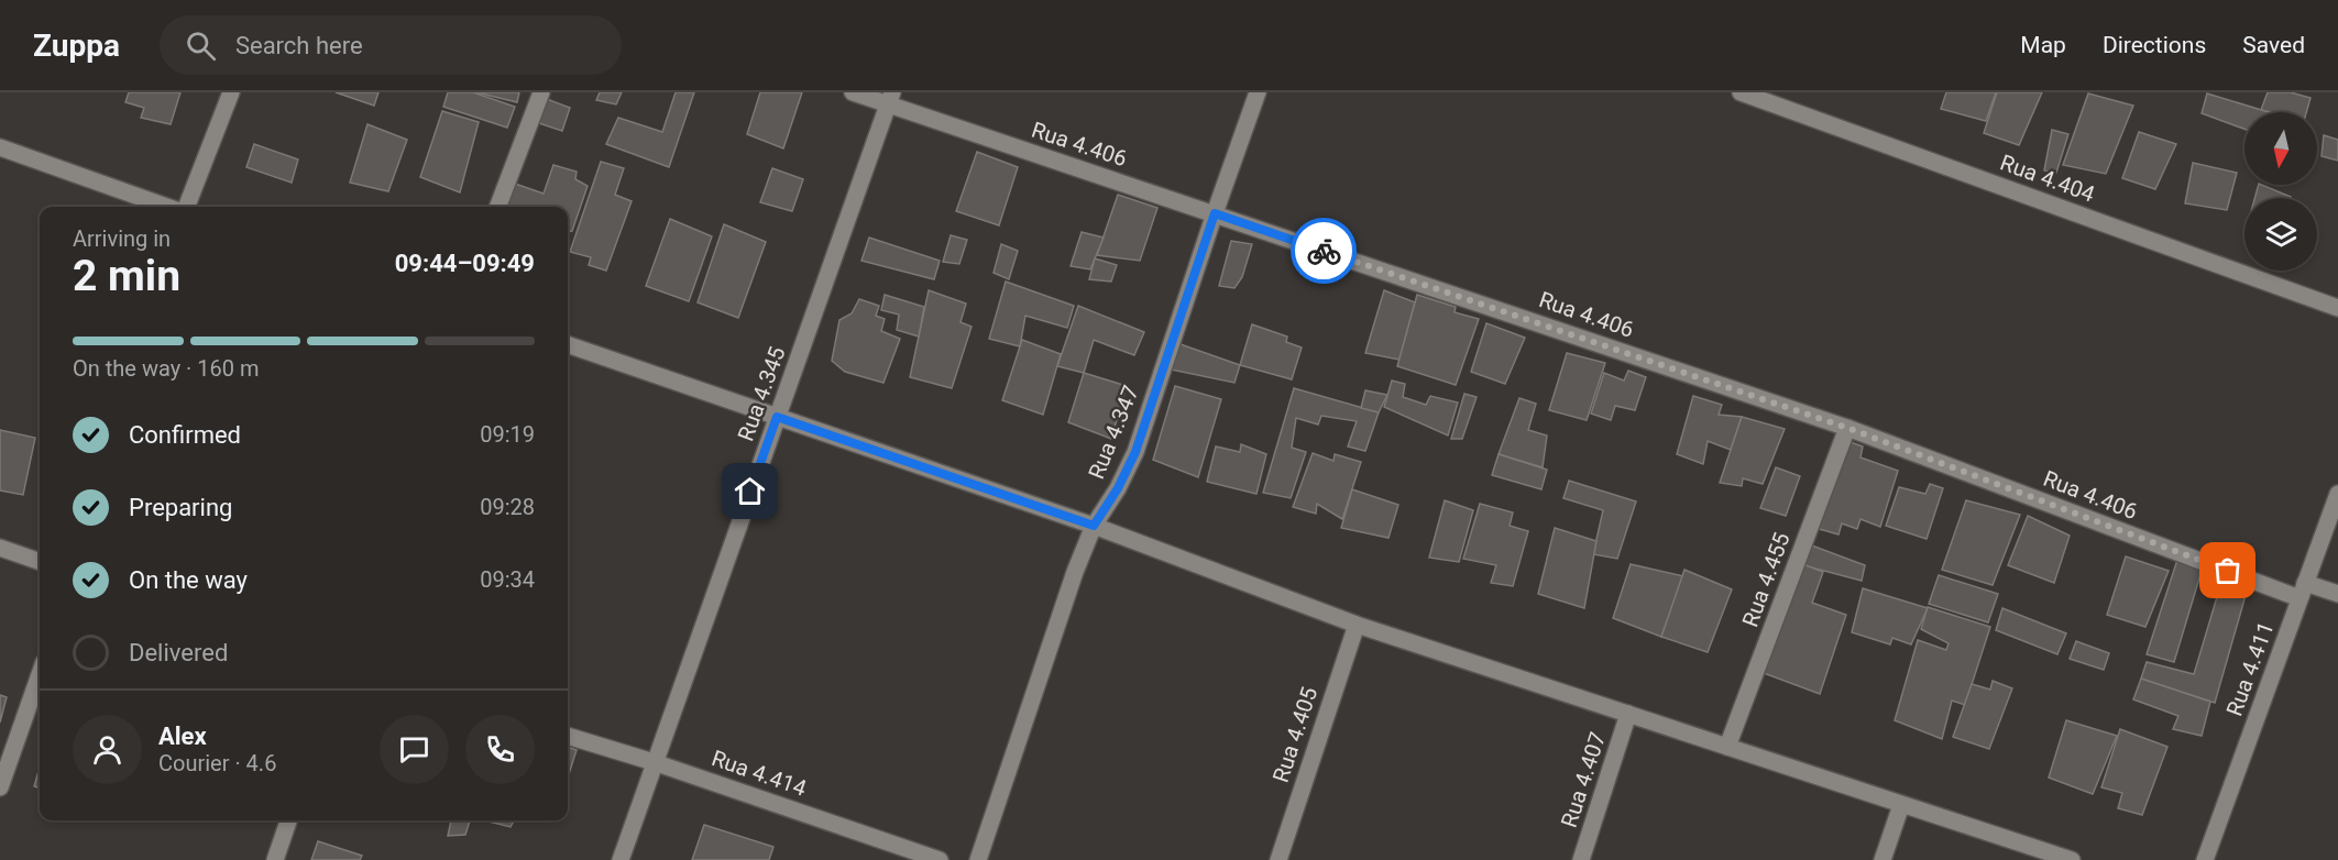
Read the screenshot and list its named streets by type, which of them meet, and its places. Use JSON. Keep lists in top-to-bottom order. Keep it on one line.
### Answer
{"streets":{"street":["Rua 4.406","Rua 4.404","Rua 4.345","Rua 4.347","Rua 4.455","Rua 4.411","Rua 4.405","Rua 4.414","Rua 4.407"]},"crossings":[["Rua 4.406","Rua 4.345"],["Rua 4.406","Rua 4.347"],["Rua 4.406","Rua 4.455"],["Rua 4.406","Rua 4.411"],["Rua 4.345","Rua 4.414"]],"north":"bottom","page":{"header":"Zuppa","search":"Search here","nav":["Map","Directions","Saved"],"heading":["2 min","Arriving in","09:44–09:49"],"panel":["Alex","Courier · 4.6"],"bar":"On the way · 160 m","list":[["Confirmed","09:19"],["Preparing","09:28"],["On the way","09:34"],"Delivered"]}}
